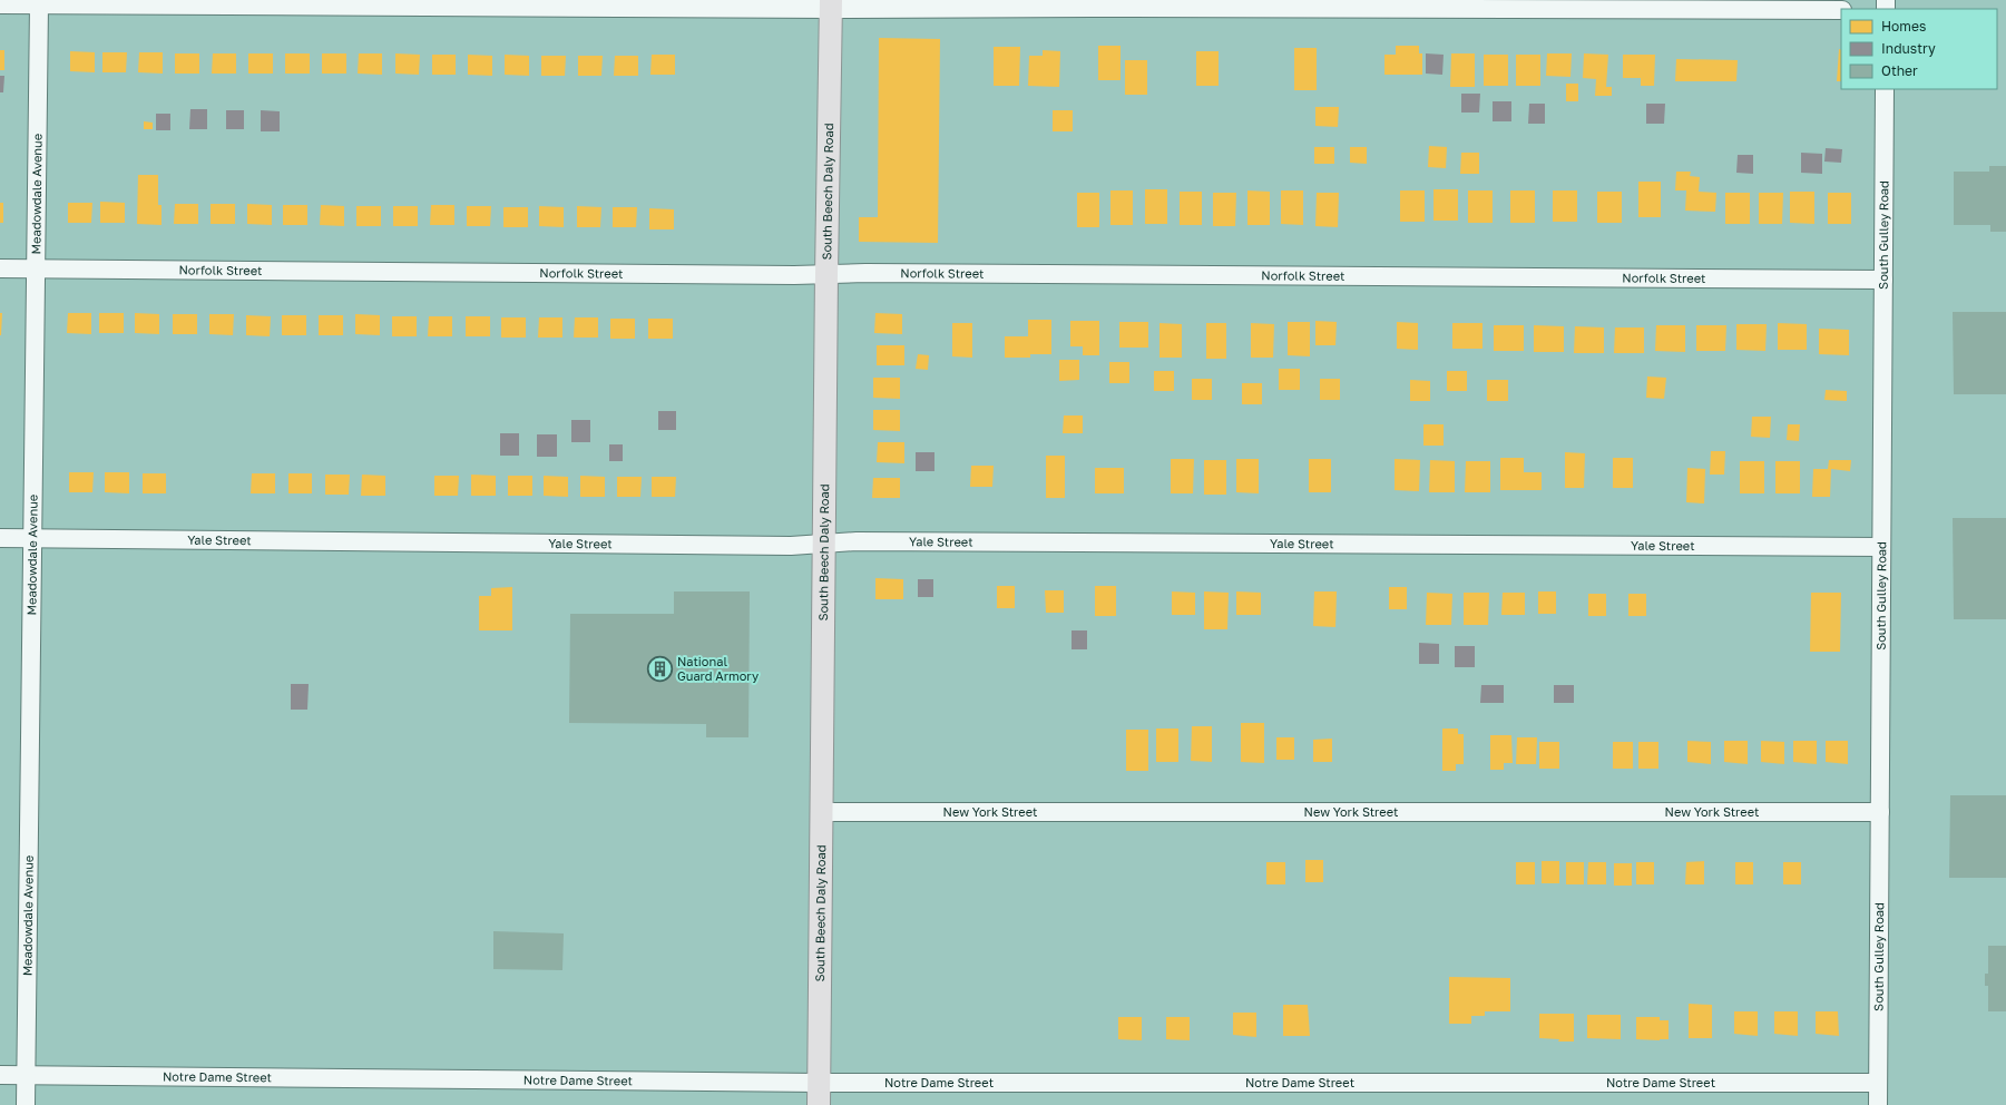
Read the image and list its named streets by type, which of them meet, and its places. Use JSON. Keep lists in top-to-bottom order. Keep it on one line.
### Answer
{"streets":{"main road":["South Beech Daly Road"],"street":["Meadowdale Avenue","South Gulley Road","Norfolk Street","Yale Street","New York Street","Notre Dame Street"]},"crossings":[["South Beech Daly Road","Norfolk Street"],["South Beech Daly Road","Yale Street"],["South Beech Daly Road","New York Street"],["South Beech Daly Road","Notre Dame Street"],["Meadowdale Avenue","Norfolk Street"],["Meadowdale Avenue","Yale Street"],["Meadowdale Avenue","Notre Dame Street"],["South Gulley Road","Norfolk Street"],["South Gulley Road","Yale Street"],["South Gulley Road","New York Street"],["South Gulley Road","Notre Dame Street"]],"places":{"building":["National Guard Armory"]},"legend":["Homes","Industry","Other"]}
